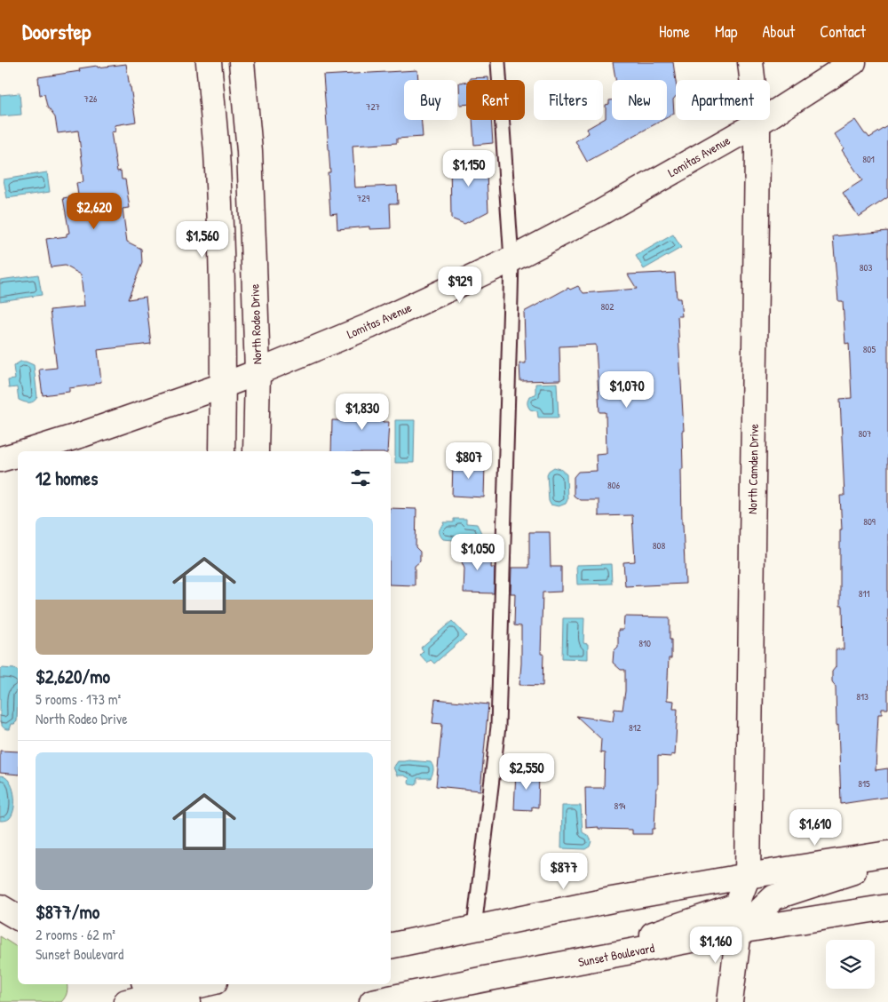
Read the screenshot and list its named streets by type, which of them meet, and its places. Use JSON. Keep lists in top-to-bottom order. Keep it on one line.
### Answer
{"streets":{"street":["Lomitas Avenue","North Rodeo Drive","North Camden Drive","Sunset Boulevard"]},"crossings":[["Lomitas Avenue","North Rodeo Drive"],["Lomitas Avenue","North Camden Drive"]],"house_numbers":["726","727","801","729","803","802","805","807","806","809","808","811","810","813","812","815","814"],"page":{"header":"Doorstep","nav":["Home","Map","About","Contact"],"chip":["Buy","Rent","Filters","New","Apartment"],"price":["$1,150","$2,620","$1,560","$929","$1,070","$1,830","$807","$1,050","$2,550","$1,610","$877","$1,160"],"heading":"12 homes","list":[{"name":"$2,620/mo","note":"5 rooms · 173 m² · North Rodeo Drive"},{"name":"$877/mo","note":"2 rooms · 62 m² · Sunset Boulevard"}]}}
